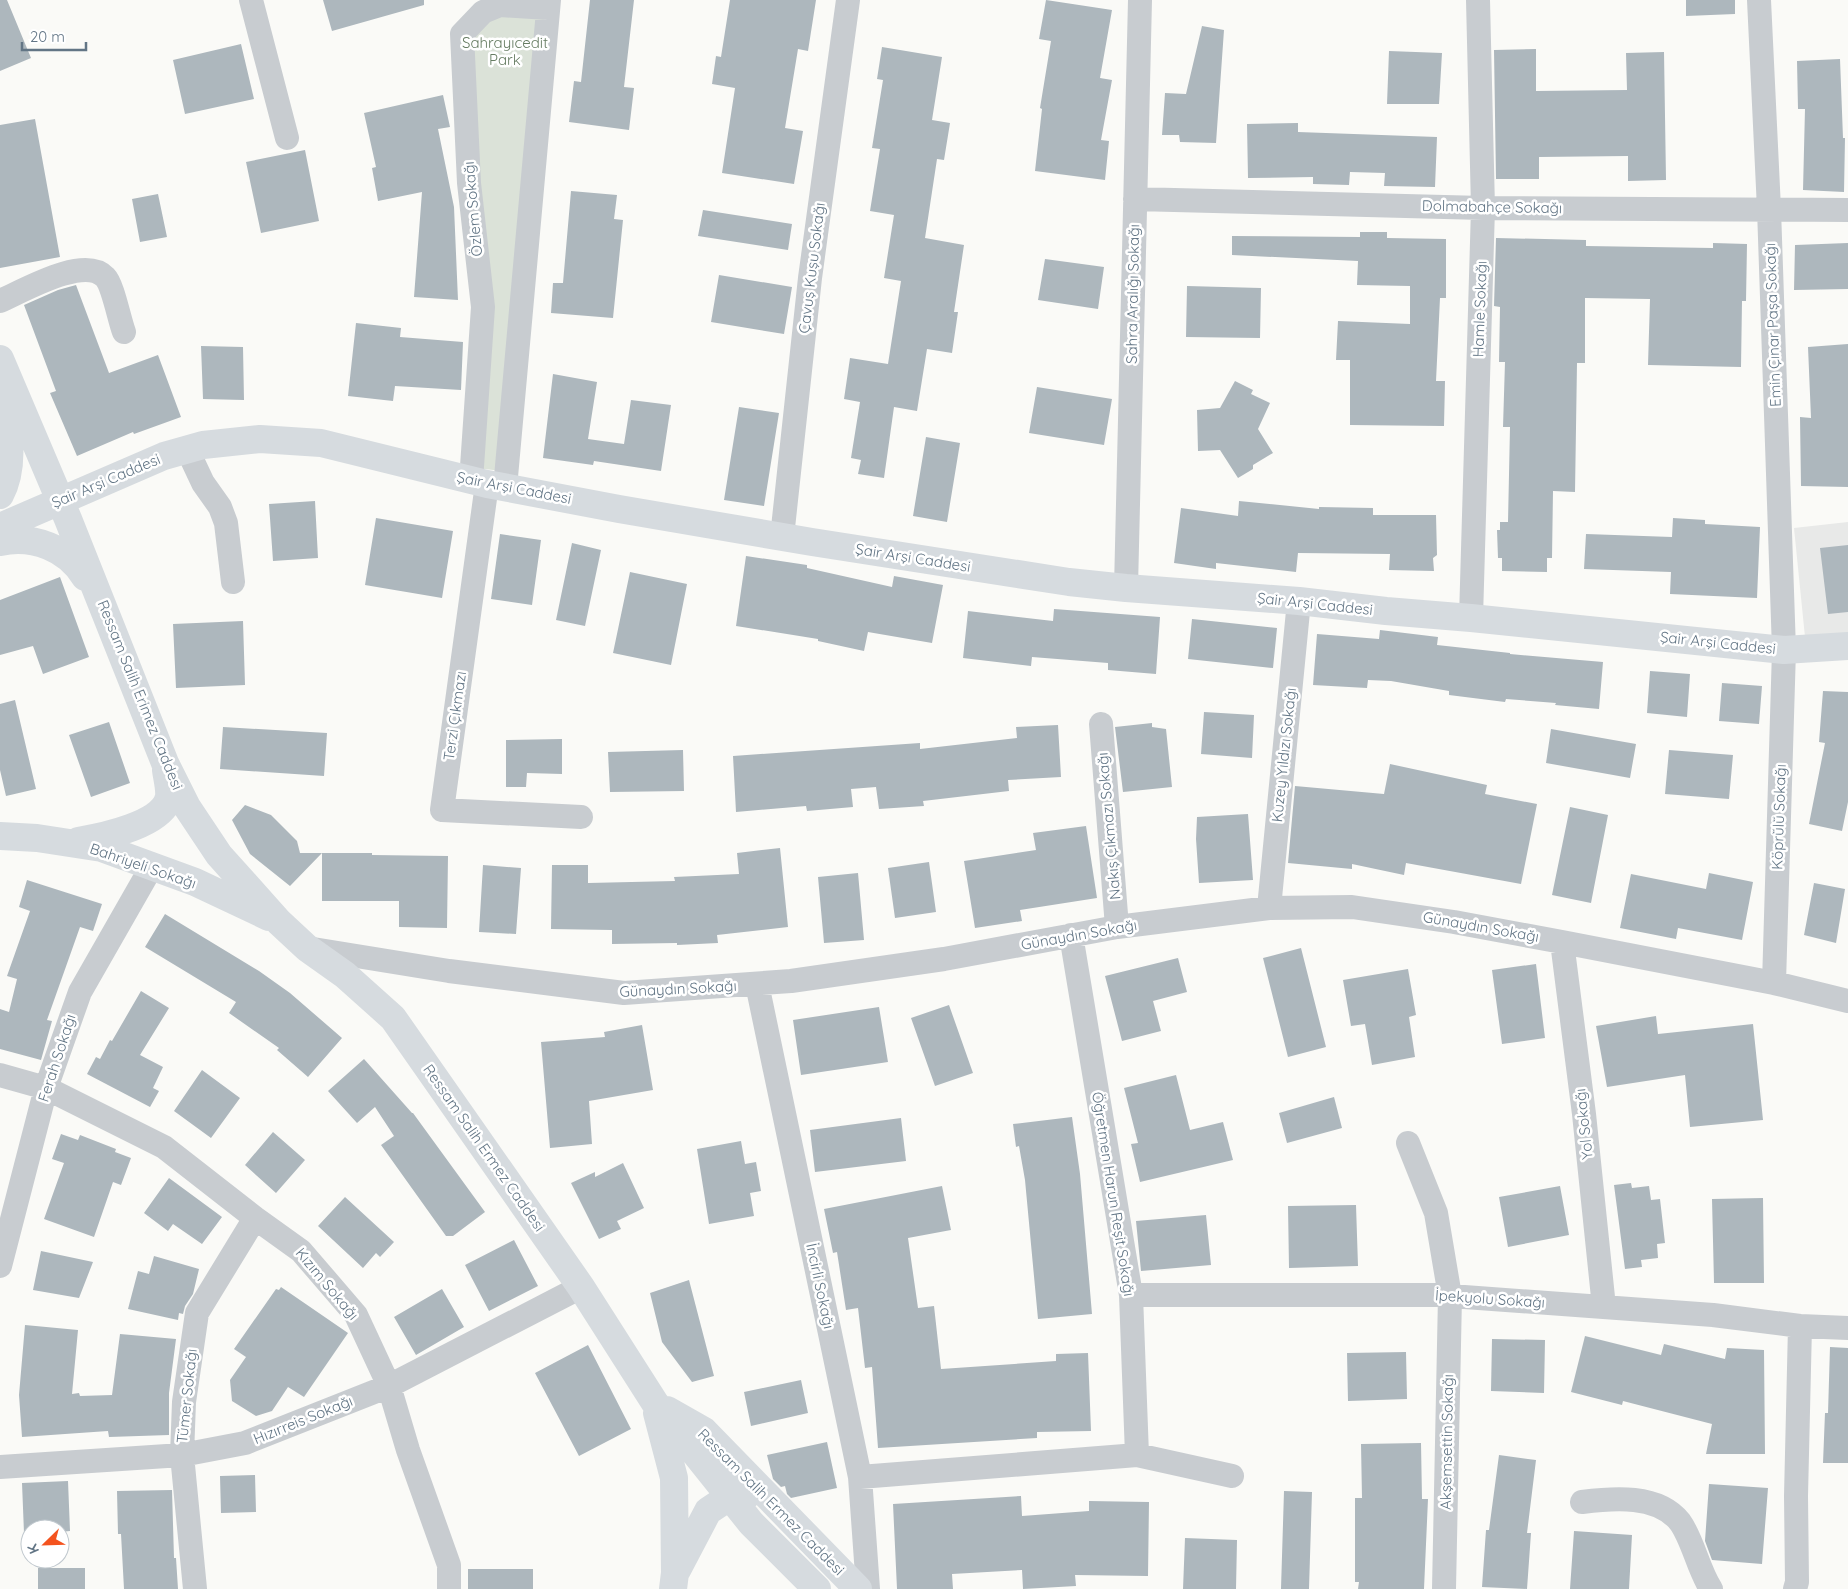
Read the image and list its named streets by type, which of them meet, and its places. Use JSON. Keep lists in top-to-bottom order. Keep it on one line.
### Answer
{"streets":{"main road":["Şair Arşi Caddesi","Ressam Salih Erimez Caddesi","Bahriyeli Sokağı","Ressam Salih Ermez Caddesi"],"street":["Dolmabahçe Sokağı","Özlem Sokağı","Çavuş Kuşu Sokağı","Sahra Aralığı Sokağı","Hamle Sokağı","Emin Çınar Paşa Sokağı","Terzi Çıkmazı","Kuzey Yıldızı Sokağı","Köprülü Sokağı","Nakış Çıkmazı Sokağı","Günaydın Sokağı","Ferah Sokağı","Yol Sokağı","Öğretmen Harun Reşit Sokağı","Kızım Sokağı","İncirli Sokağı","İpekyolu Sokağı","Tümer Sokağı","Hızırreis Sokağı","Akşemsettin Sokağı"]},"crossings":[["Dolmabahçe Sokağı","Sahra Aralığı Sokağı"],["Dolmabahçe Sokağı","Hamle Sokağı"],["Dolmabahçe Sokağı","Emin Çınar Paşa Sokağı"],["Özlem Sokağı","Şair Arşi Caddesi"],["Özlem Sokağı","Terzi Çıkmazı"],["Çavuş Kuşu Sokağı","Şair Arşi Caddesi"],["Sahra Aralığı Sokağı","Şair Arşi Caddesi"],["Hamle Sokağı","Şair Arşi Caddesi"],["Emin Çınar Paşa Sokağı","Şair Arşi Caddesi"],["Emin Çınar Paşa Sokağı","Köprülü Sokağı"],["Şair Arşi Caddesi","Ressam Salih Erimez Caddesi"],["Şair Arşi Caddesi","Terzi Çıkmazı"],["Şair Arşi Caddesi","Kuzey Yıldızı Sokağı"],["Şair Arşi Caddesi","Köprülü Sokağı"],["Ressam Salih Erimez Caddesi","Bahriyeli Sokağı"],["Ressam Salih Erimez Caddesi","Ressam Salih Ermez Caddesi"],["Kuzey Yıldızı Sokağı","Günaydın Sokağı"],["Köprülü Sokağı","Günaydın Sokağı"],["Nakış Çıkmazı Sokağı","Günaydın Sokağı"],["Bahriyeli Sokağı","Ferah Sokağı"],["Bahriyeli Sokağı","Ressam Salih Ermez Caddesi"],["Günaydın Sokağı","Yol Sokağı"],["Günaydın Sokağı","Ressam Salih Ermez Caddesi"],["Günaydın Sokağı","Öğretmen Harun Reşit Sokağı"],["Günaydın Sokağı","İncirli Sokağı"],["Ferah Sokağı","Kızım Sokağı"],["Yol Sokağı","İpekyolu Sokağı"],["Ressam Salih Ermez Caddesi","Hızırreis Sokağı"],["Öğretmen Harun Reşit Sokağı","İpekyolu Sokağı"],["Kızım Sokağı","Tümer Sokağı"],["Kızım Sokağı","Hızırreis Sokağı"],["İpekyolu Sokağı","Akşemsettin Sokağı"],["Tümer Sokağı","Hızırreis Sokağı"]],"parks":["Sahrayıcedit Park"],"scale_bar":"20 m","north":"bottom left"}
